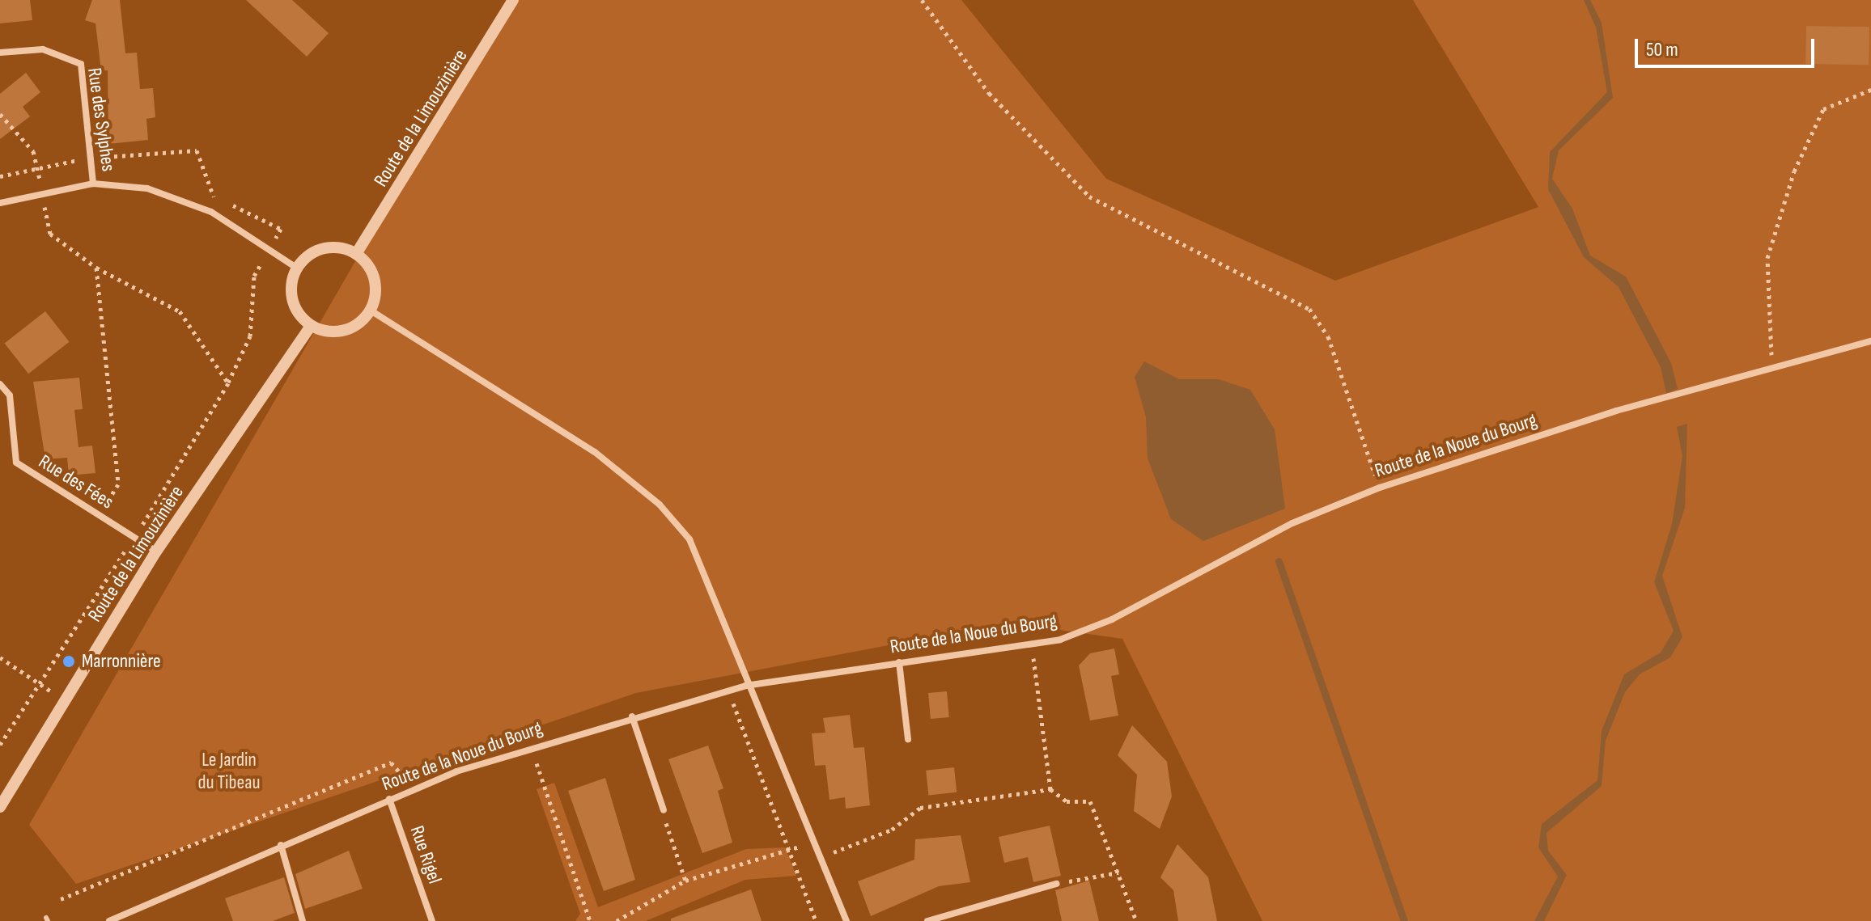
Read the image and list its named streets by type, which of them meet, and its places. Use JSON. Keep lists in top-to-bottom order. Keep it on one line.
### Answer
{"streets":{"street":["Route de la Limouzinière","Rue des Sylphes","Route de la Noue du Bourg","Rue des Fées","Rue Rigel"]},"crossings":[["Route de la Limouzinière","Rue des Fées"],["Route de la Noue du Bourg","Rue Rigel"]],"parks":["Le Jardin du Tibeau"],"places":["Marronnière"],"scale_bar":"50 m"}
